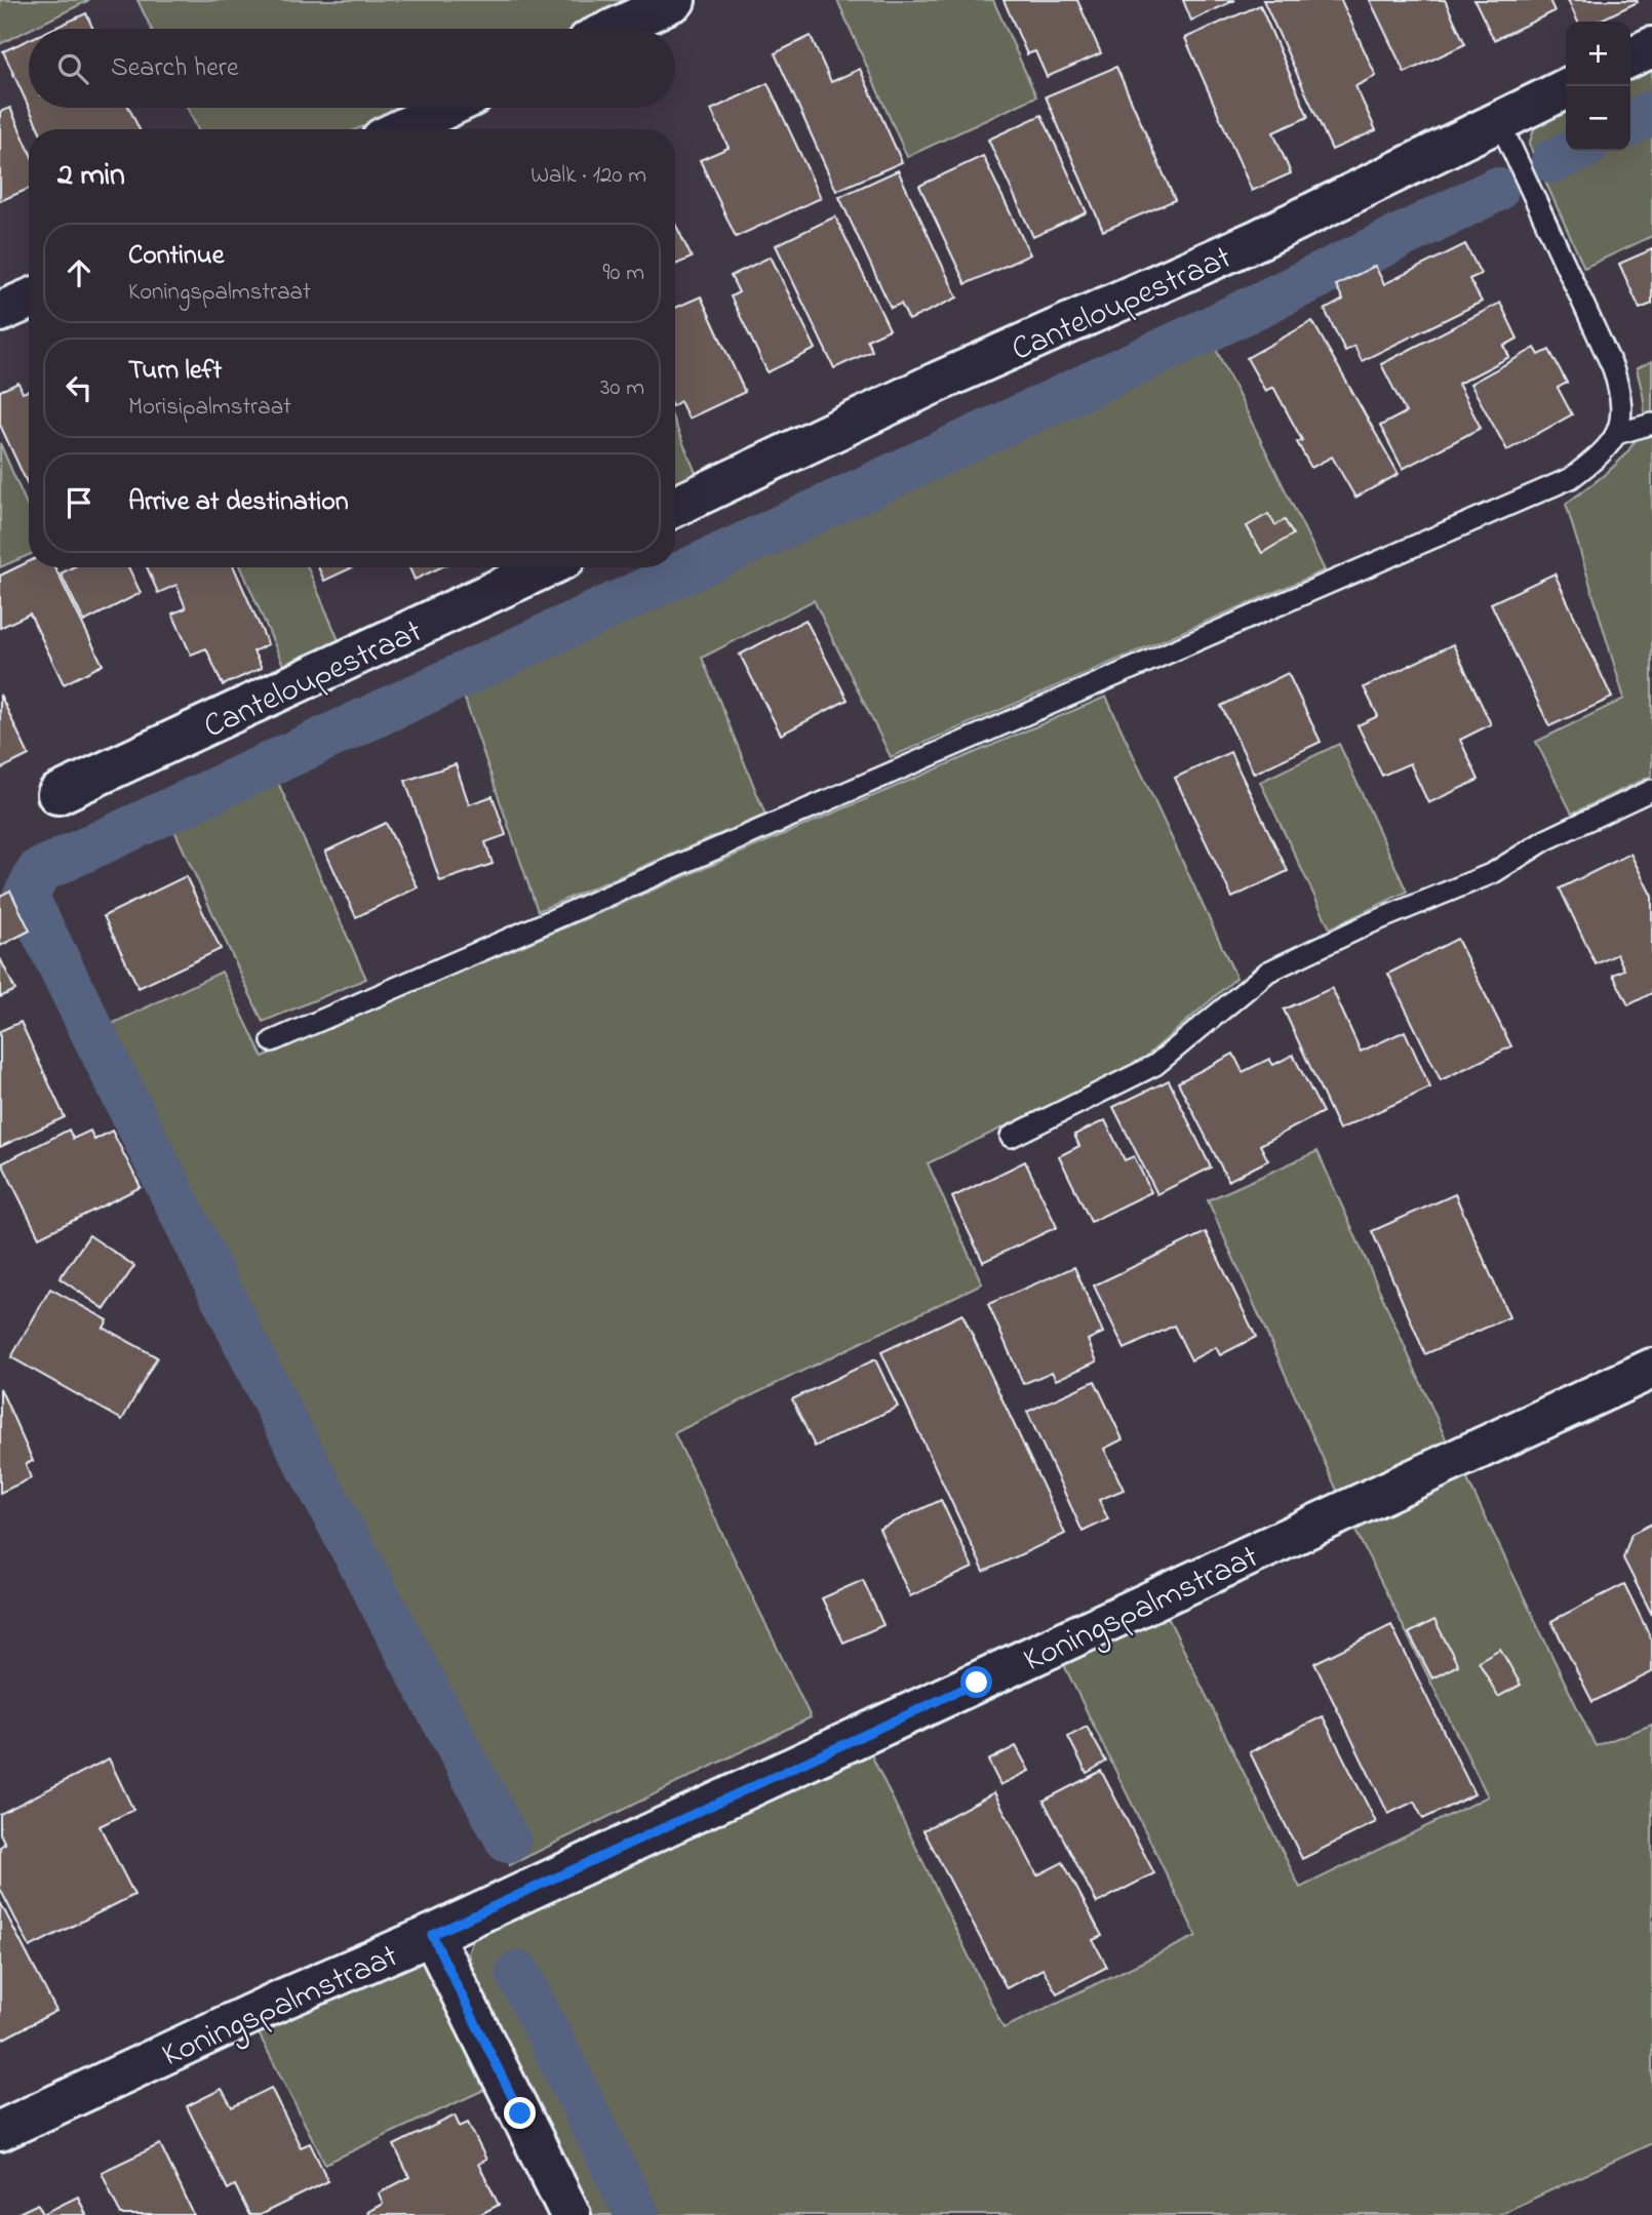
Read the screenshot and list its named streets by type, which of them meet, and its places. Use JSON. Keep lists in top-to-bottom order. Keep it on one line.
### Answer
{"streets":{"street":["Canteloupestraat","Koningspalmstraat"]},"page":{"map_buttons":["+","−"],"search":"Search here","heading":["2 min","Walk · 120 m"],"list":[["Continue","Koningspalmstraat","90 m"],["Turn left","Morisipalmstraat","30 m"],"Arrive at destination"]}}
